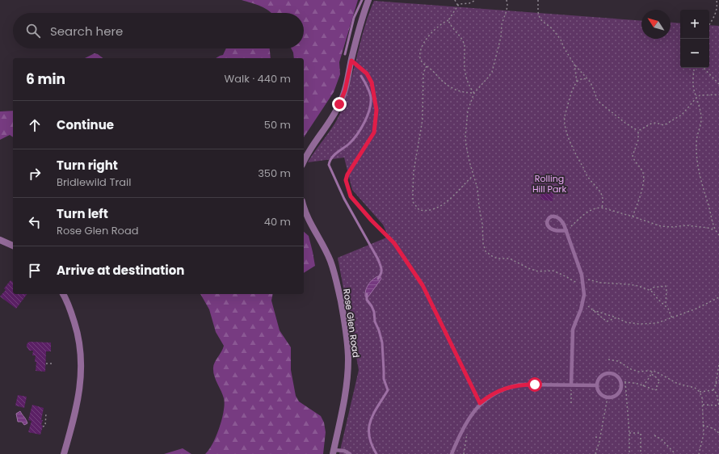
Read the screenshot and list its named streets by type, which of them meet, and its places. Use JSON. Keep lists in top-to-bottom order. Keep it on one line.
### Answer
{"streets":{"street":["Rose Glen Road"]},"parks":["Rolling Hill Park"],"north":"top left","page":{"map_buttons":["+","−"],"search":"Search here","heading":["6 min","Walk · 440 m"],"list":[["Continue","50 m"],["Turn right","Bridlewild Trail","350 m"],["Turn left","Rose Glen Road","40 m"],"Arrive at destination"]}}
